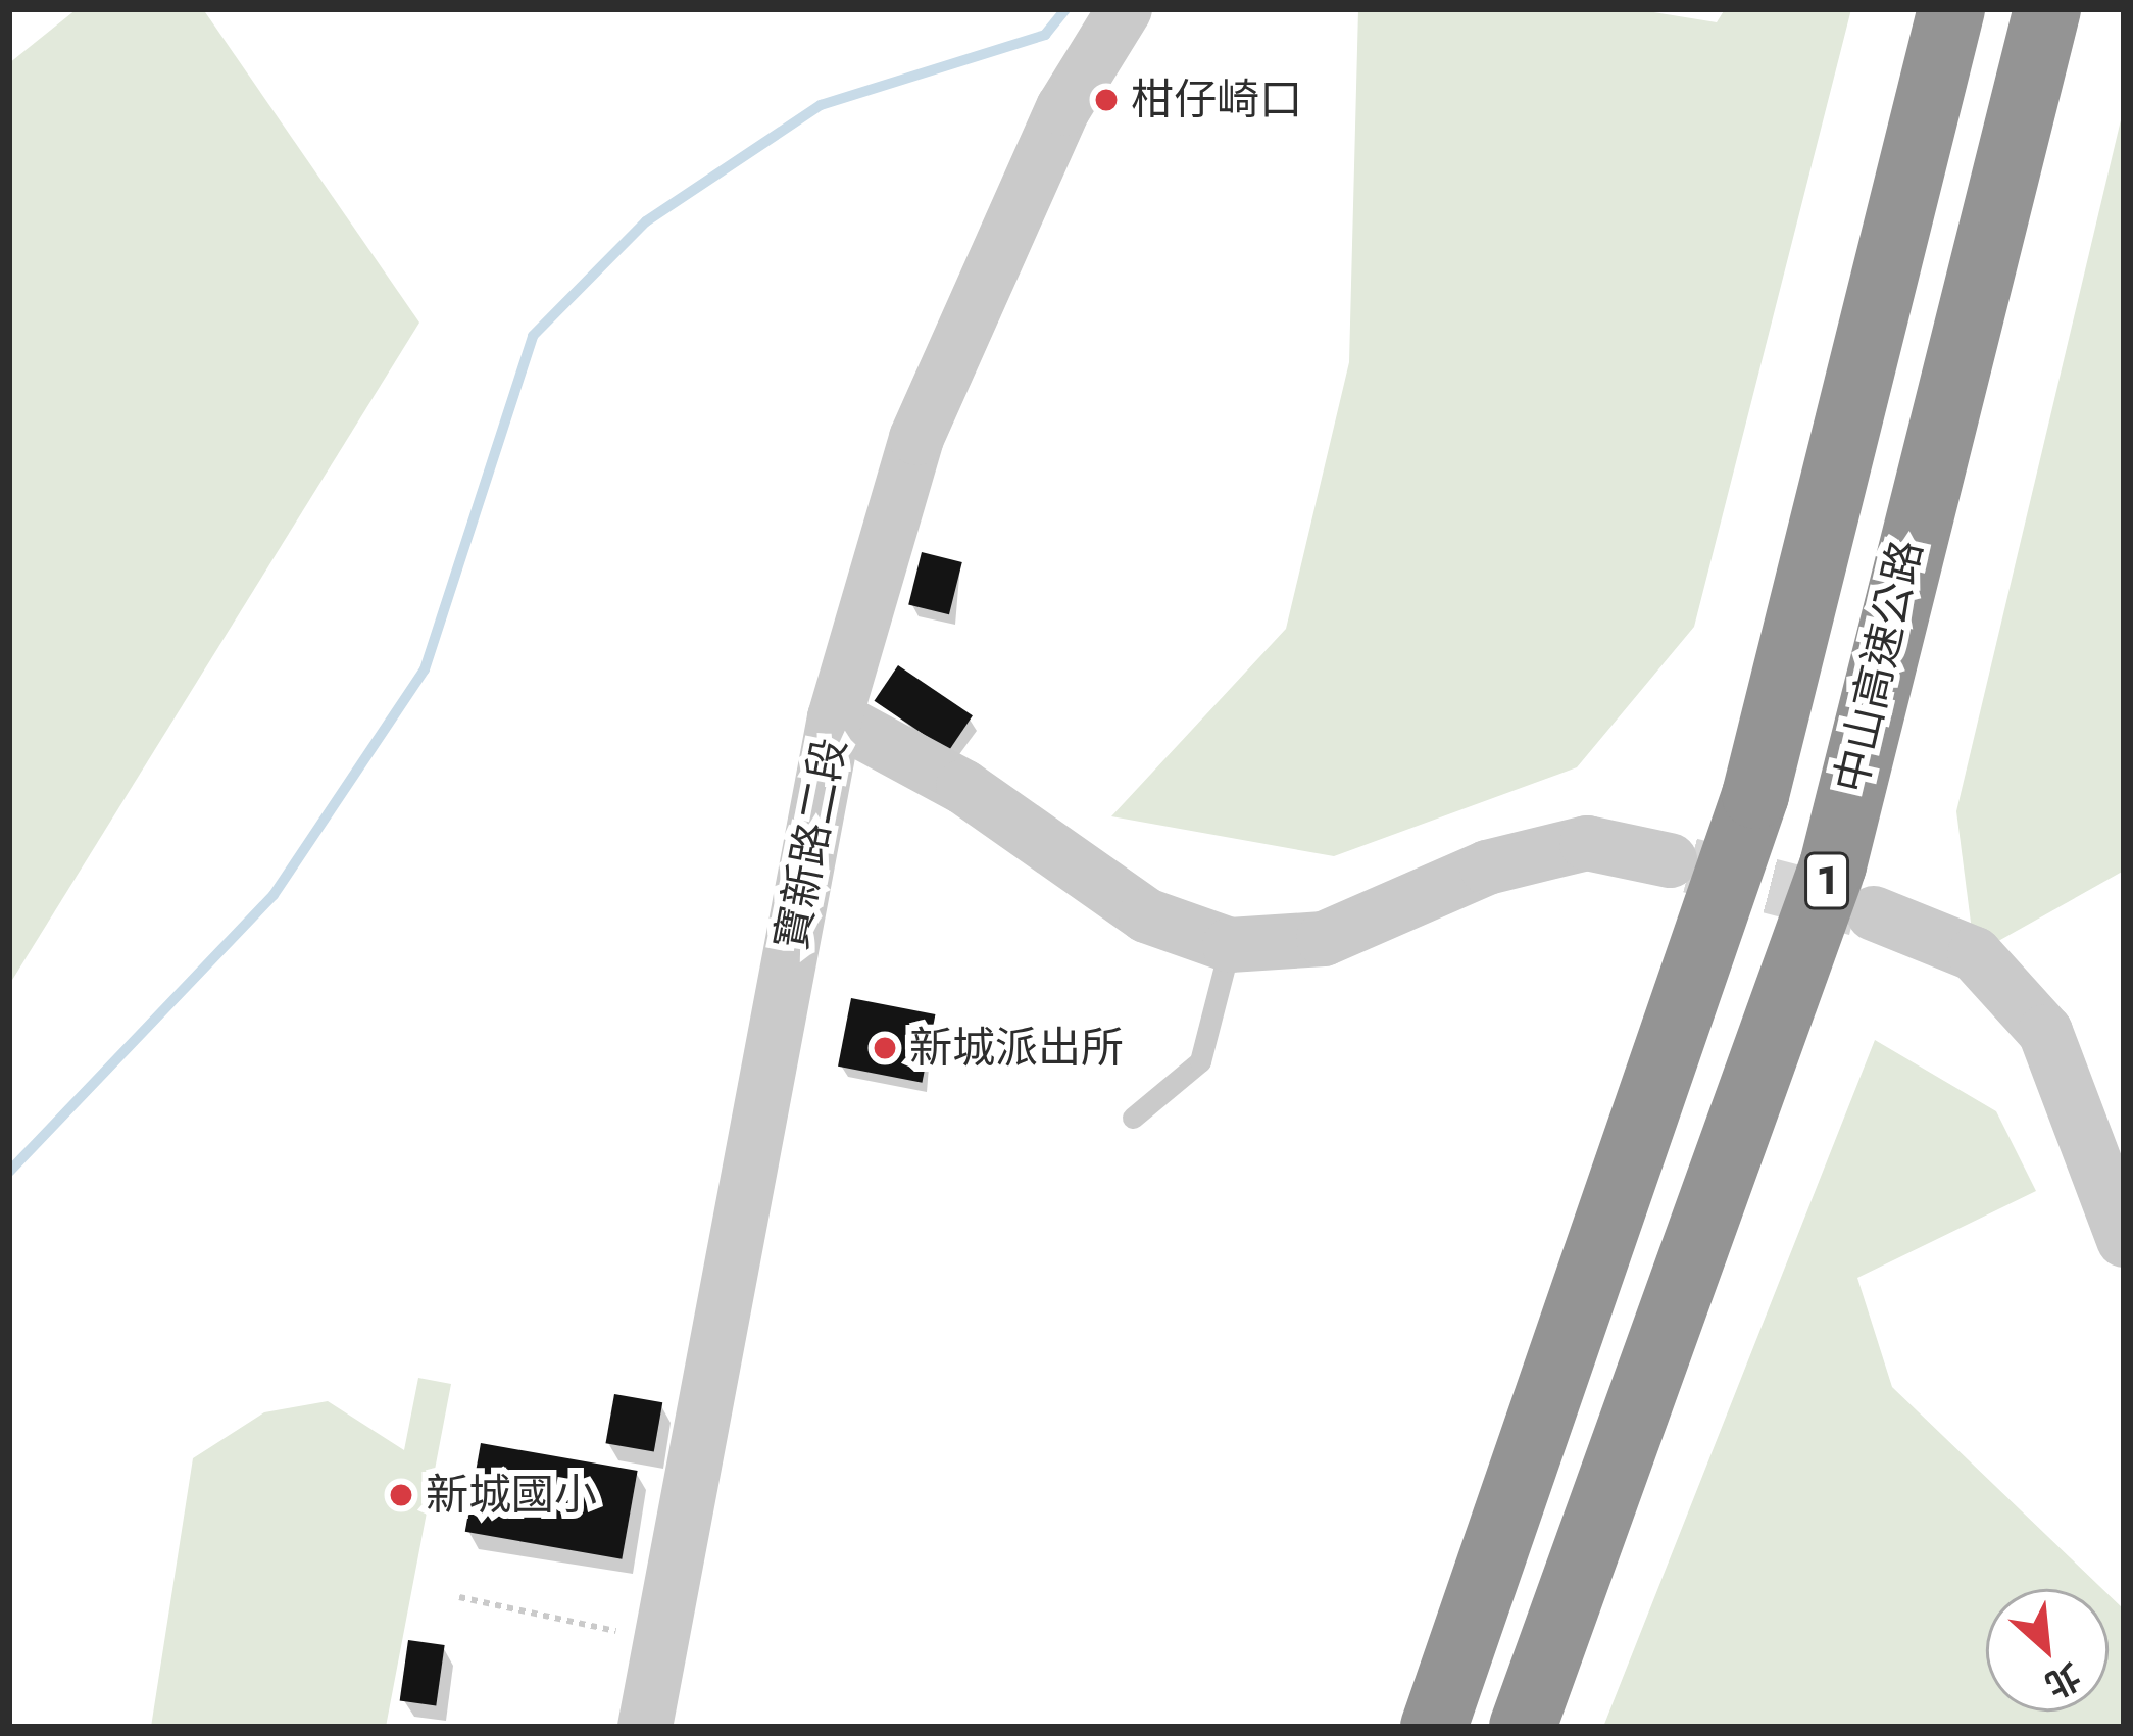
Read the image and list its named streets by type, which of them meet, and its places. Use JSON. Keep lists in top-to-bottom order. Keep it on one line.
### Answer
{"streets":{"highway":["中山高速公路","1"],"street":["寶新路二段"]},"places":["柑仔崎口","新城派出所","新城國小"],"north":"bottom right"}
